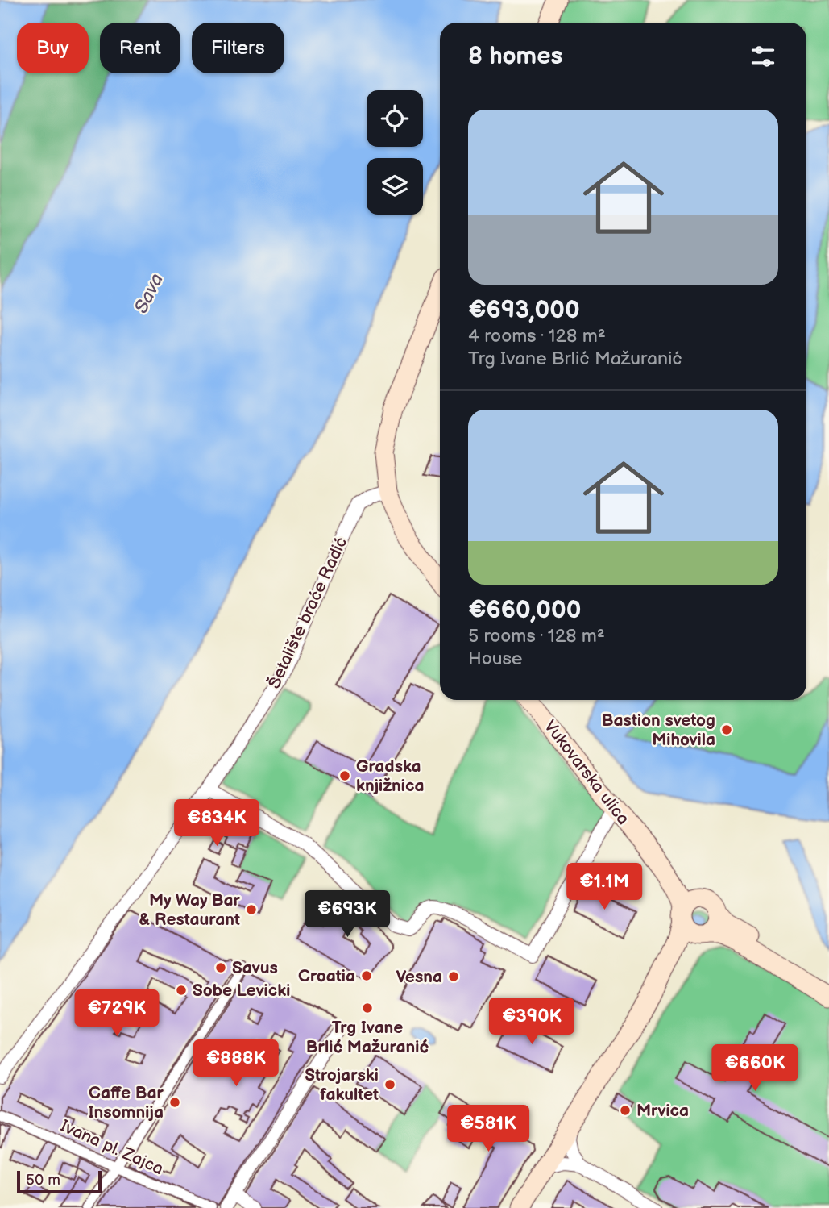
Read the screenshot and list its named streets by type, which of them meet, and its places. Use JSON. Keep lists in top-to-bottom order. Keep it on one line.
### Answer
{"streets":{"main road":["Vukovarska ulica"],"street":["Šetalište braće Radić","Ivana pl. Zajca"]},"water":["Sava"],"places":["Bastion svetog Mihovila","Gradska knjižnica","My Way Bar & Restaurant","Savus","Croatia","Vesna","Sobe Levicki","Trg Ivane Brlić Mažuranić","Strojarski fakultet","Caffe Bar Insomnija","Mrvica"],"scale_bar":"50 m","page":{"chip":["Buy","Rent","Filters"],"heading":"8 homes","list":[{"name":"€693,000","note":"4 rooms · 128 m² · Trg Ivane Brlić Mažuranić"},{"name":"€660,000","note":"5 rooms · 128 m² · House"}],"price":["€834K","€1.1M","€693K","€729K","€390K","€888K","€660K","€581K"],"scale":"50 m"}}
